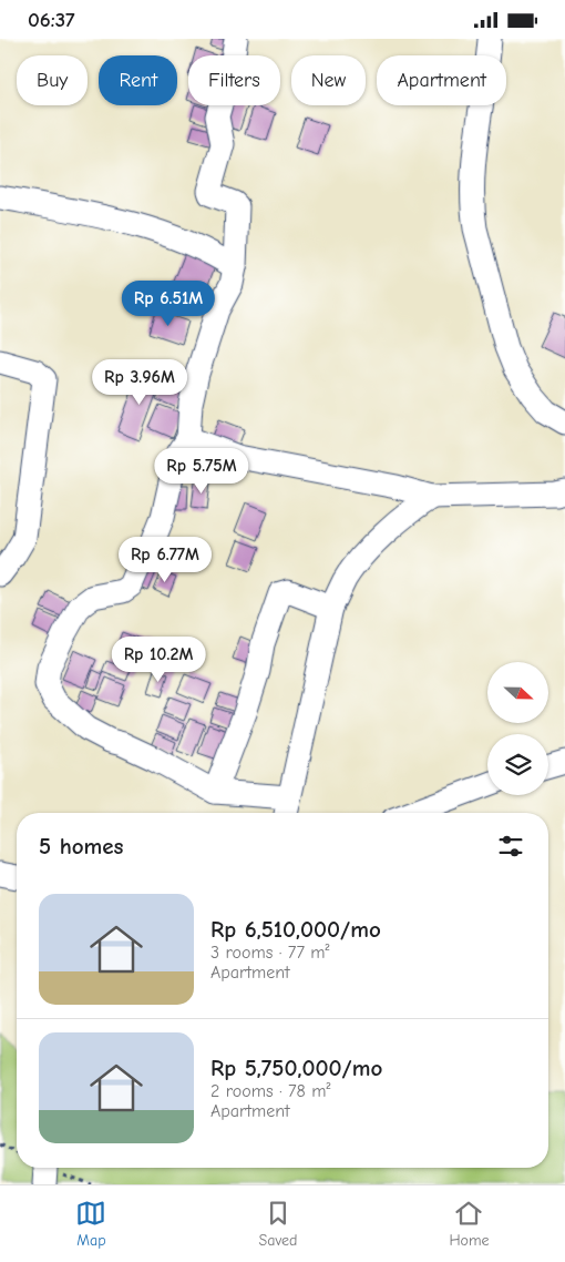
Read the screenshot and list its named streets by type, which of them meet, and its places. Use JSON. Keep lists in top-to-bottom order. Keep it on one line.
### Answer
{"north":"right","page":{"status":"06:37","chip":["Buy","Rent","Filters","New","Apartment"],"price":["Rp 6.51M","Rp 3.96M","Rp 5.75M","Rp 6.77M","Rp 10.2M"],"heading":"5 homes","list":[{"name":"Rp 6,510,000/mo","note":"3 rooms · 77 m² · Apartment"},{"name":"Rp 5,750,000/mo","note":"2 rooms · 78 m² · Apartment"}],"tabs":["Map","Saved","Home"]}}
